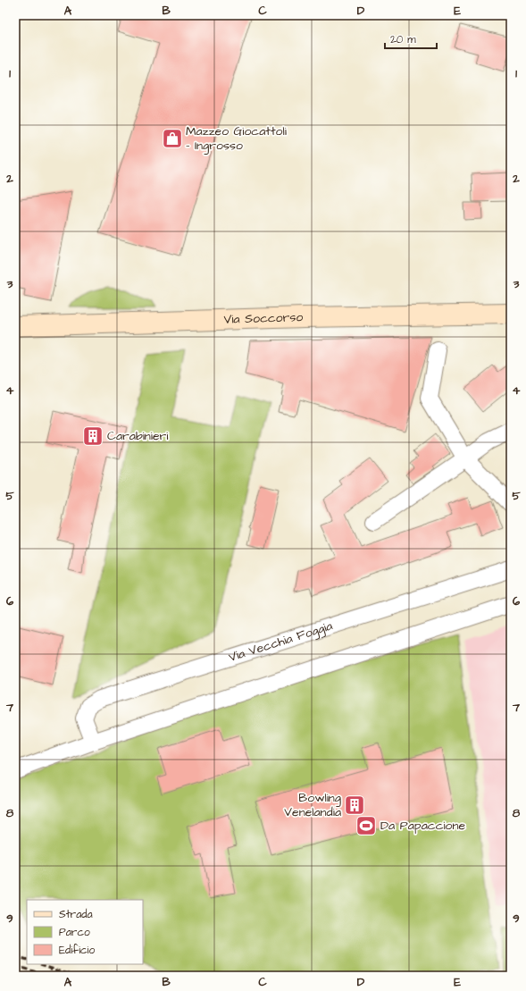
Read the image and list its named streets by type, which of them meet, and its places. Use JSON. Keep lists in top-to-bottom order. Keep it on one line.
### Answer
{"streets":{"main road":["Via Soccorso"],"street":["Via Vecchia Foggia"]},"places":{"shop":["Mazzeo Giocattoli - Ingrosso"],"building":["Carabinieri","Bowling Venelandia"],"sports":["Da Papaccione"]},"legend":["Strada","Parco","Edificio"],"scale_bar":"20 m","grid":{"columns":["A","B","C","D","E"],"rows":["1","2","3","4","5","6","7","8","9"]}}
